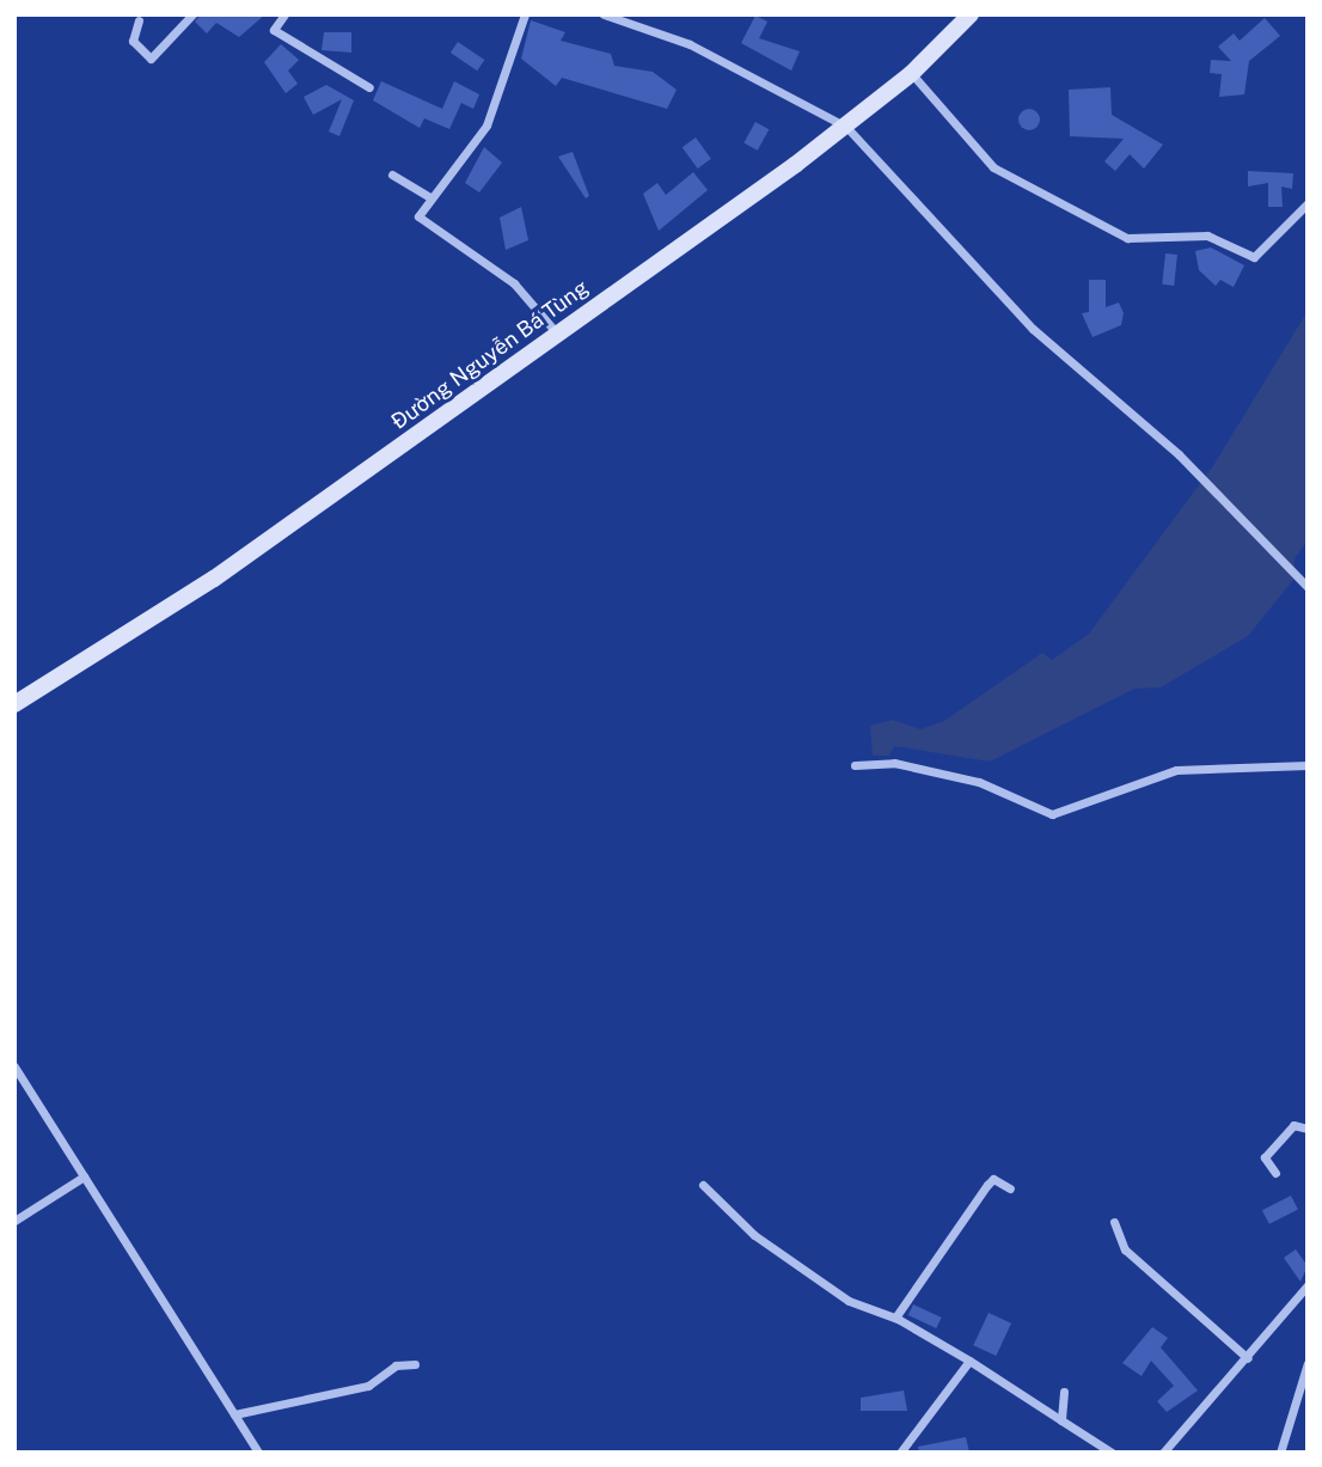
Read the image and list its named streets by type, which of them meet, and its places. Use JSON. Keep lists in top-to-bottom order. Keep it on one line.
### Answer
{"streets":{"main road":["Đường Nguyễn Bá Tùng"]}}
